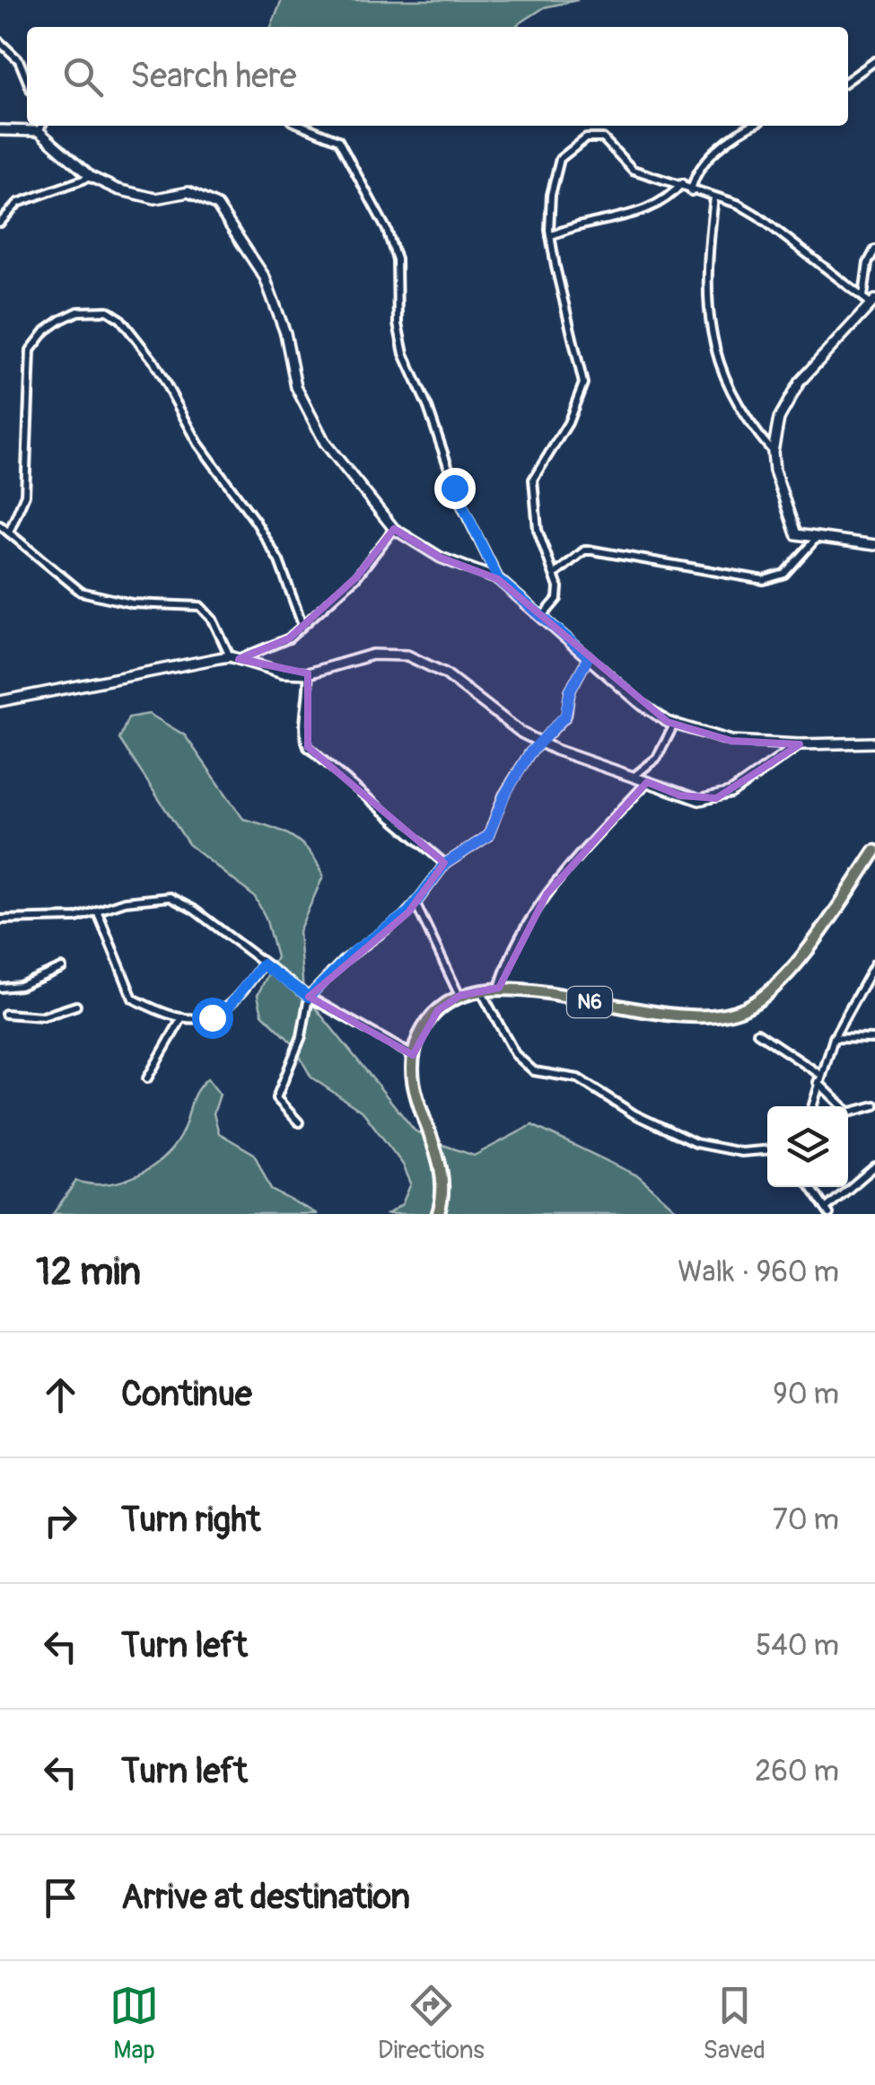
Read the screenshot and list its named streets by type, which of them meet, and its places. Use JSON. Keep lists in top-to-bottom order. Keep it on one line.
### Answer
{"streets":{"highway":["N6"]},"page":{"search":"Search here","heading":["12 min","Walk · 960 m"],"list":[["Continue","90 m"],["Turn right","70 m"],["Turn left","540 m"],["Turn left","260 m"],"Arrive at destination"],"nav":["Map","Directions","Saved"]}}
